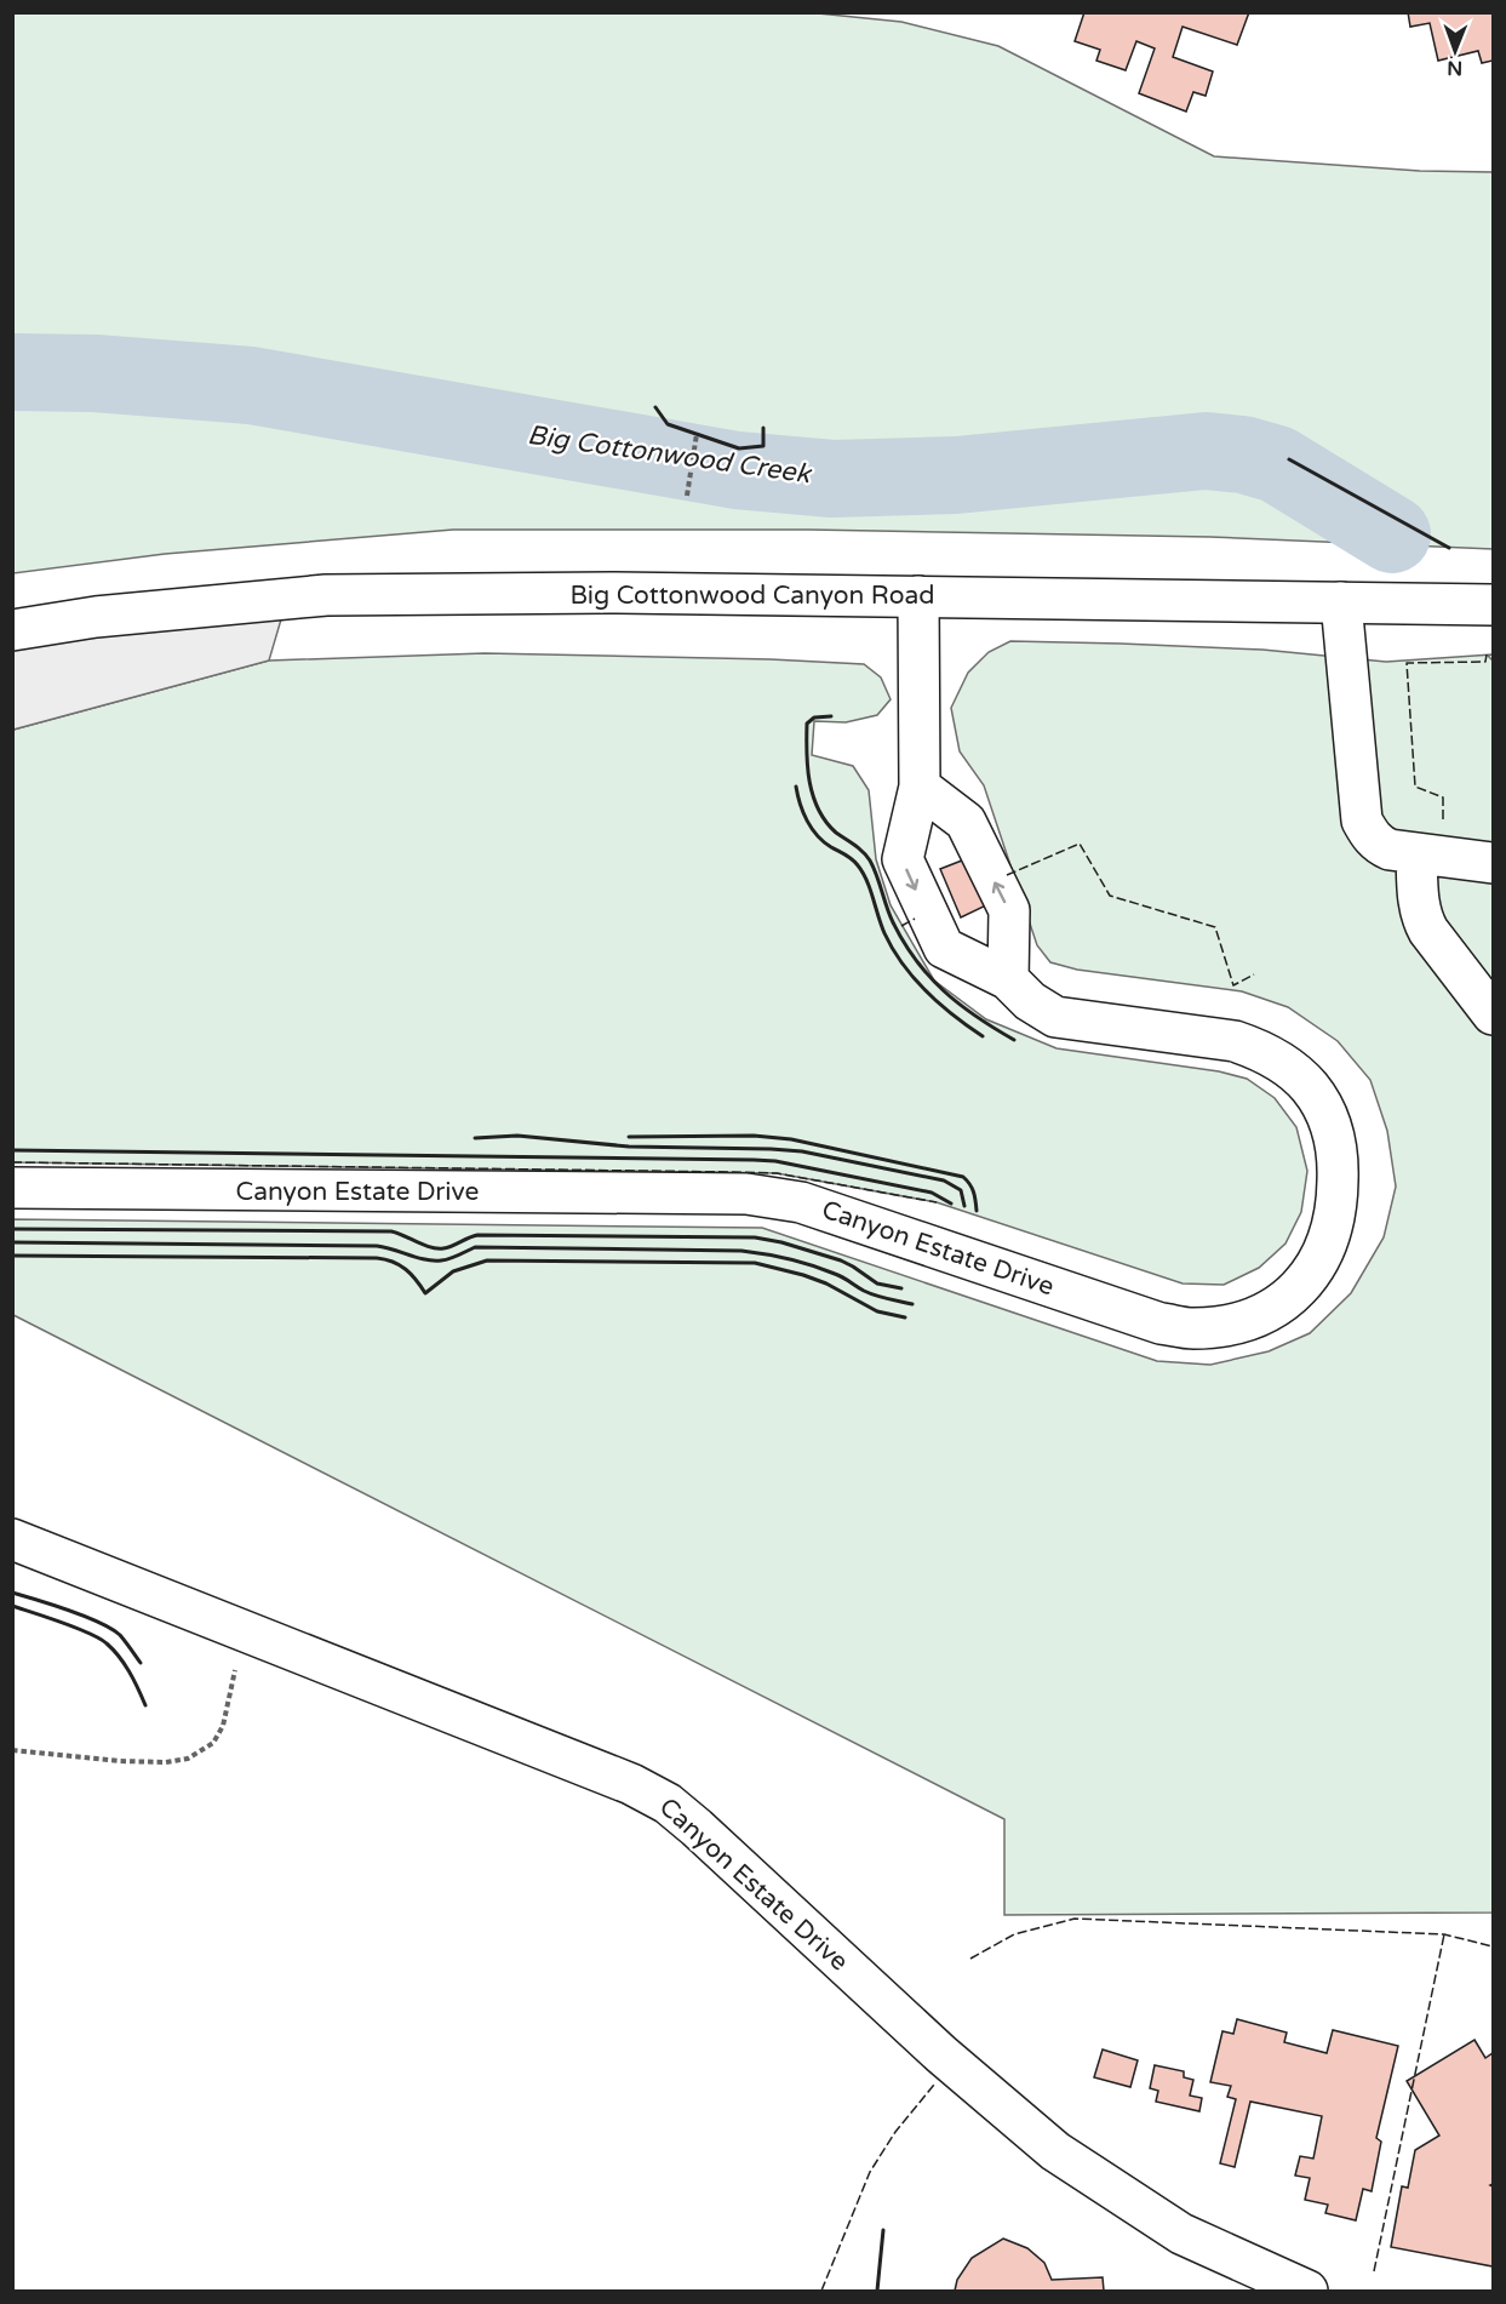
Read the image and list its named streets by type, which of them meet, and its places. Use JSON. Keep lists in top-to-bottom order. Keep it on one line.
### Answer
{"streets":{"street":["Big Cottonwood Canyon Road","Canyon Estate Drive"]},"crossings":[["Big Cottonwood Canyon Road","Canyon Estate Drive"]],"water":["Big Cottonwood Creek"],"north":"bottom"}
